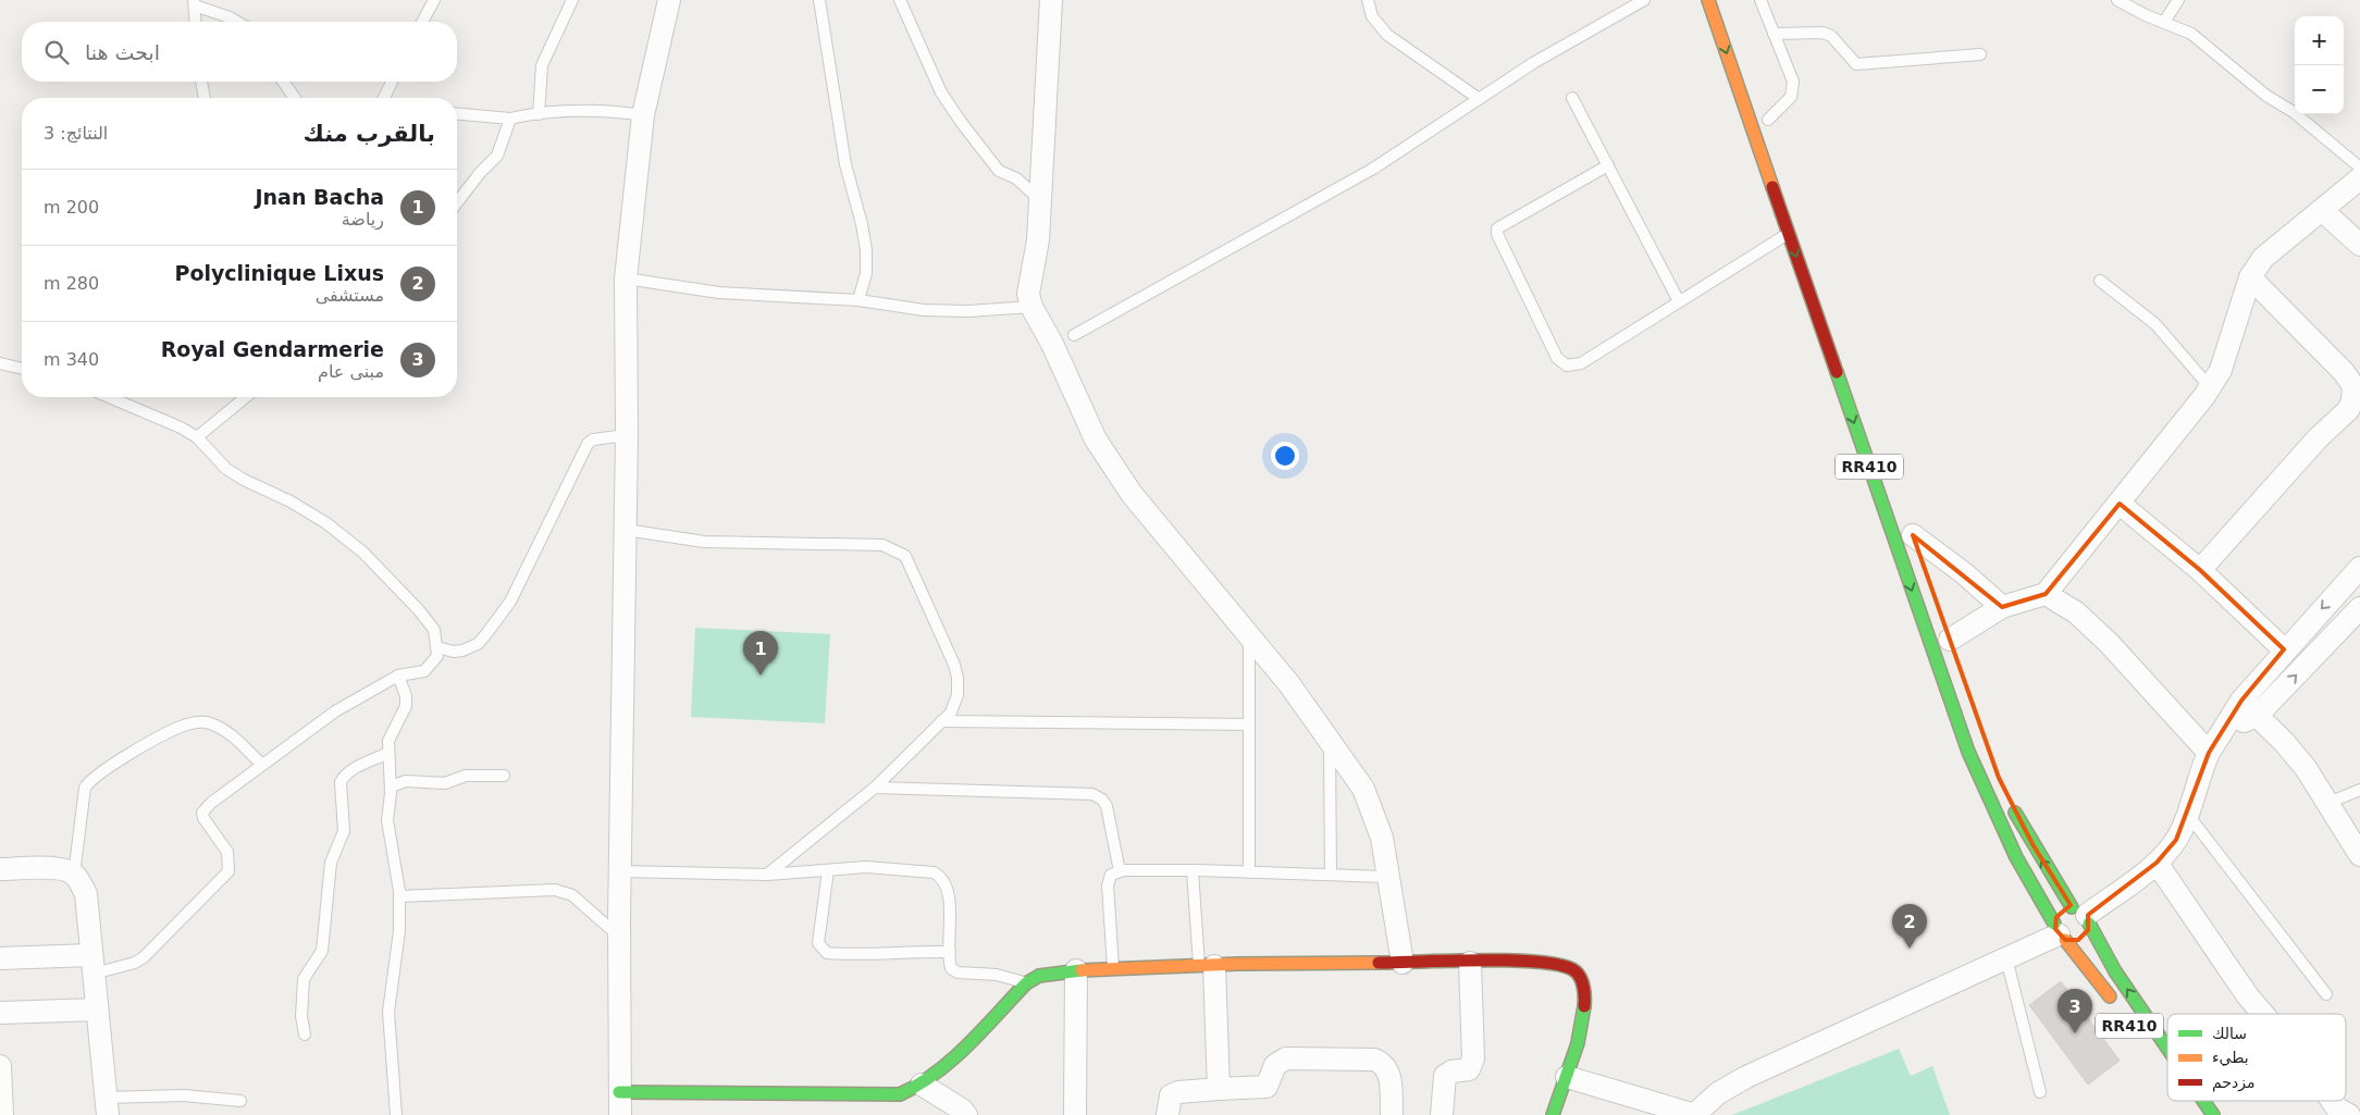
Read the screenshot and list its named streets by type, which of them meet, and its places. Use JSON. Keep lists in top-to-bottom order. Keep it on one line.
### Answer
{"streets":{"main road":["RR410"]},"legend":["سالك","بطيء","مزدحم"],"page":{"map_buttons":["+","−"],"search":"ابحث هنا","heading":["بالقرب منك","النتائج: 3"],"list":[{"mark":"1","name":"Jnan Bacha","note":"رياضة","value":"200 m"},{"mark":"2","name":"Polyclinique Lixus","note":"مستشفى","value":"280 m"},{"mark":"3","name":"Royal Gendarmerie","note":"مبنى عام","value":"340 m"}],"pins":["1","2","3"]}}
